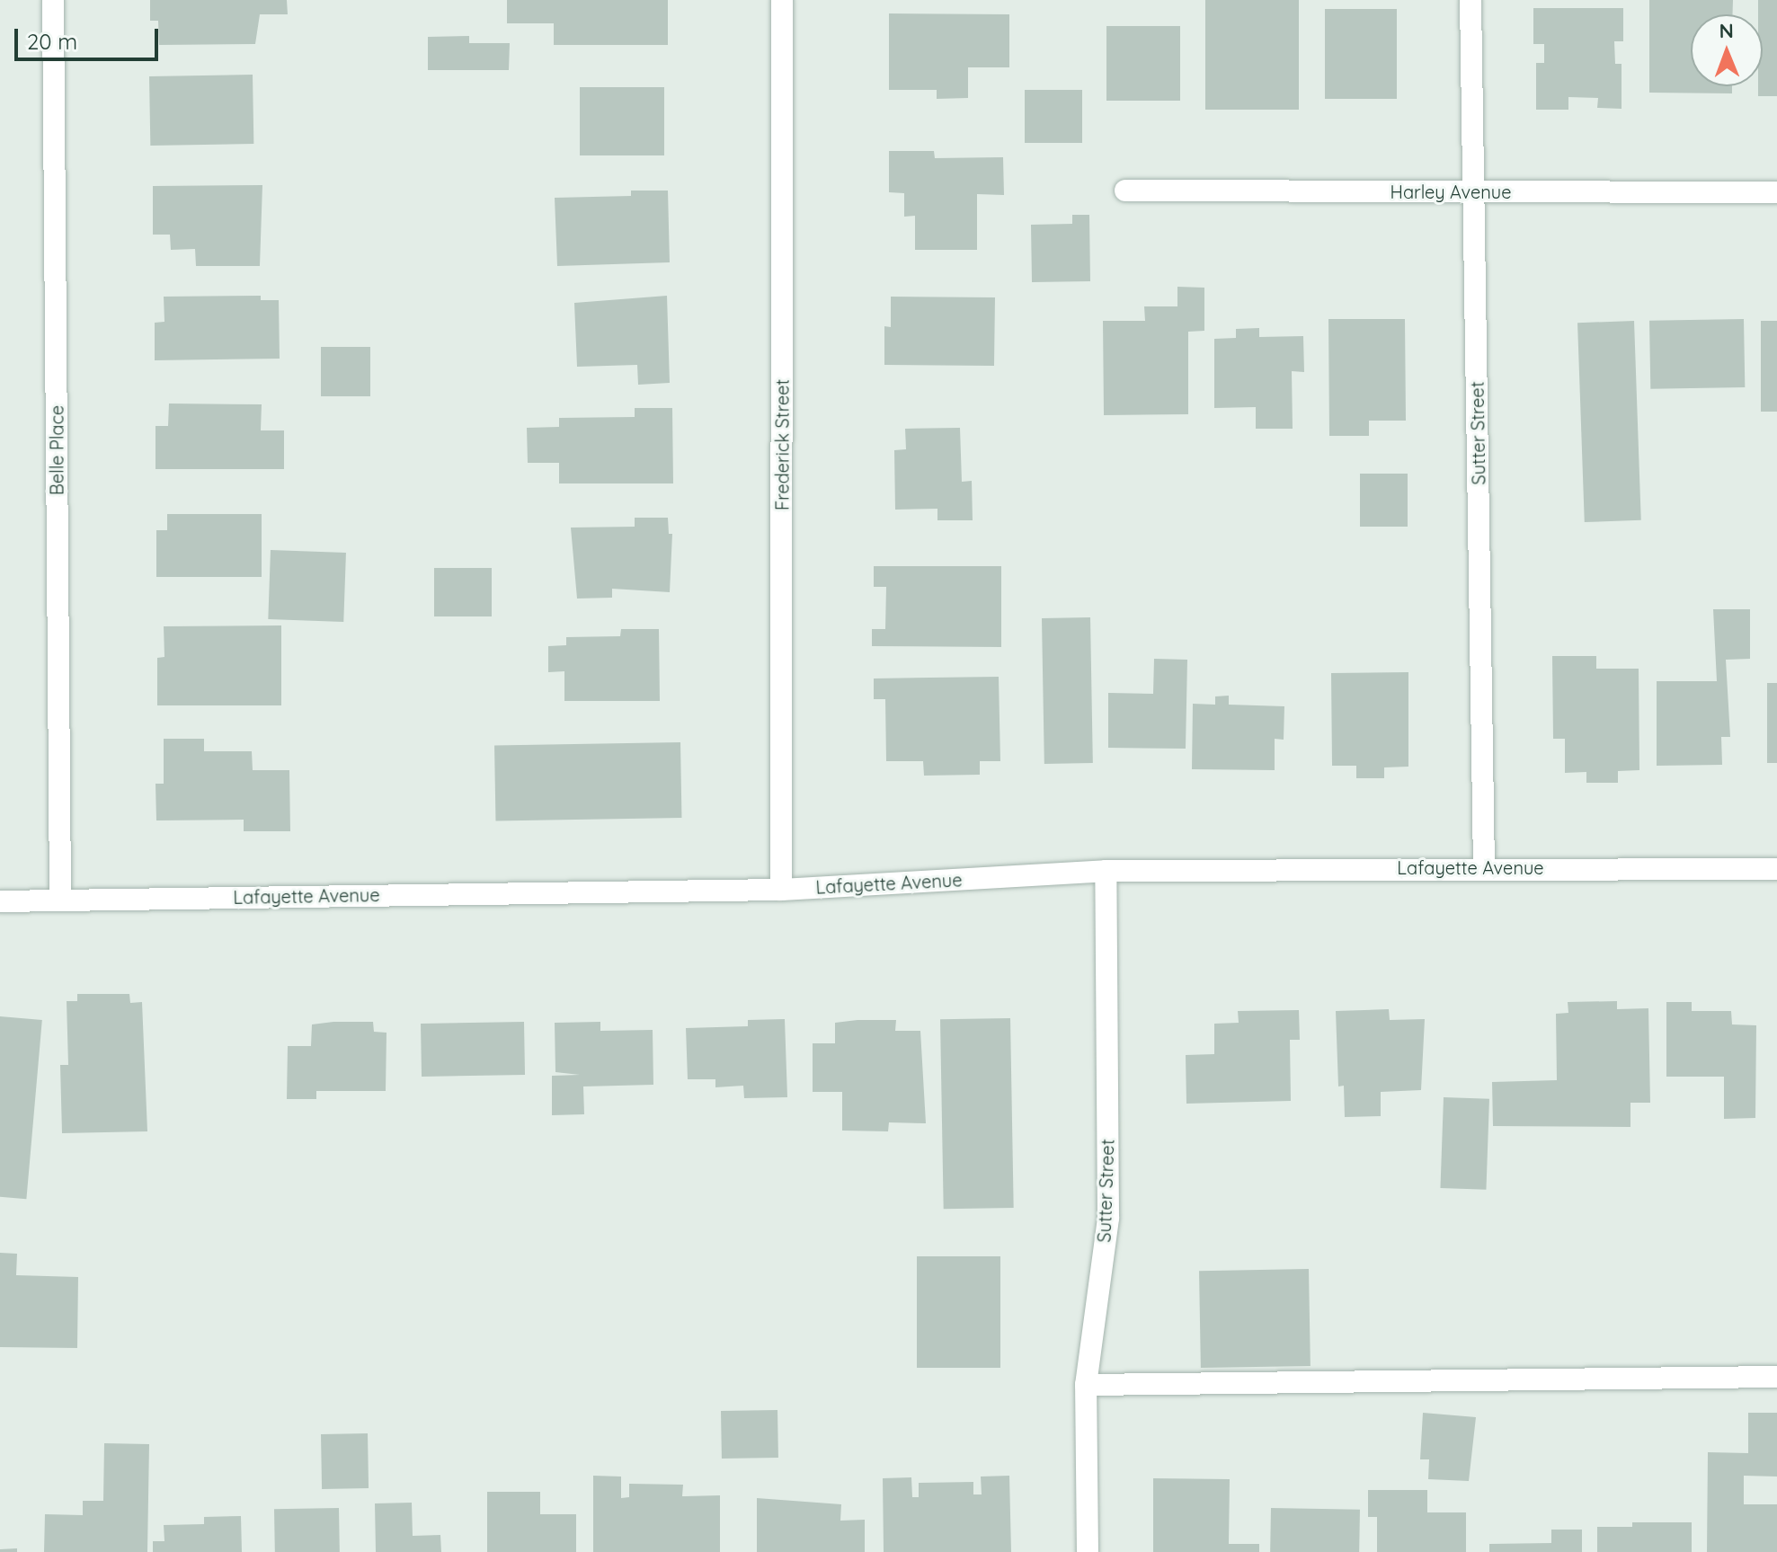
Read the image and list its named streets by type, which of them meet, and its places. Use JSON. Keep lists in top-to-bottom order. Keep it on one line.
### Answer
{"streets":{"street":["Harley Avenue","Sutter Street","Frederick Street","Belle Place","Lafayette Avenue"]},"crossings":[["Harley Avenue","Sutter Street"],["Sutter Street","Lafayette Avenue"],["Frederick Street","Lafayette Avenue"],["Belle Place","Lafayette Avenue"]],"scale_bar":"20 m","north":"top"}
